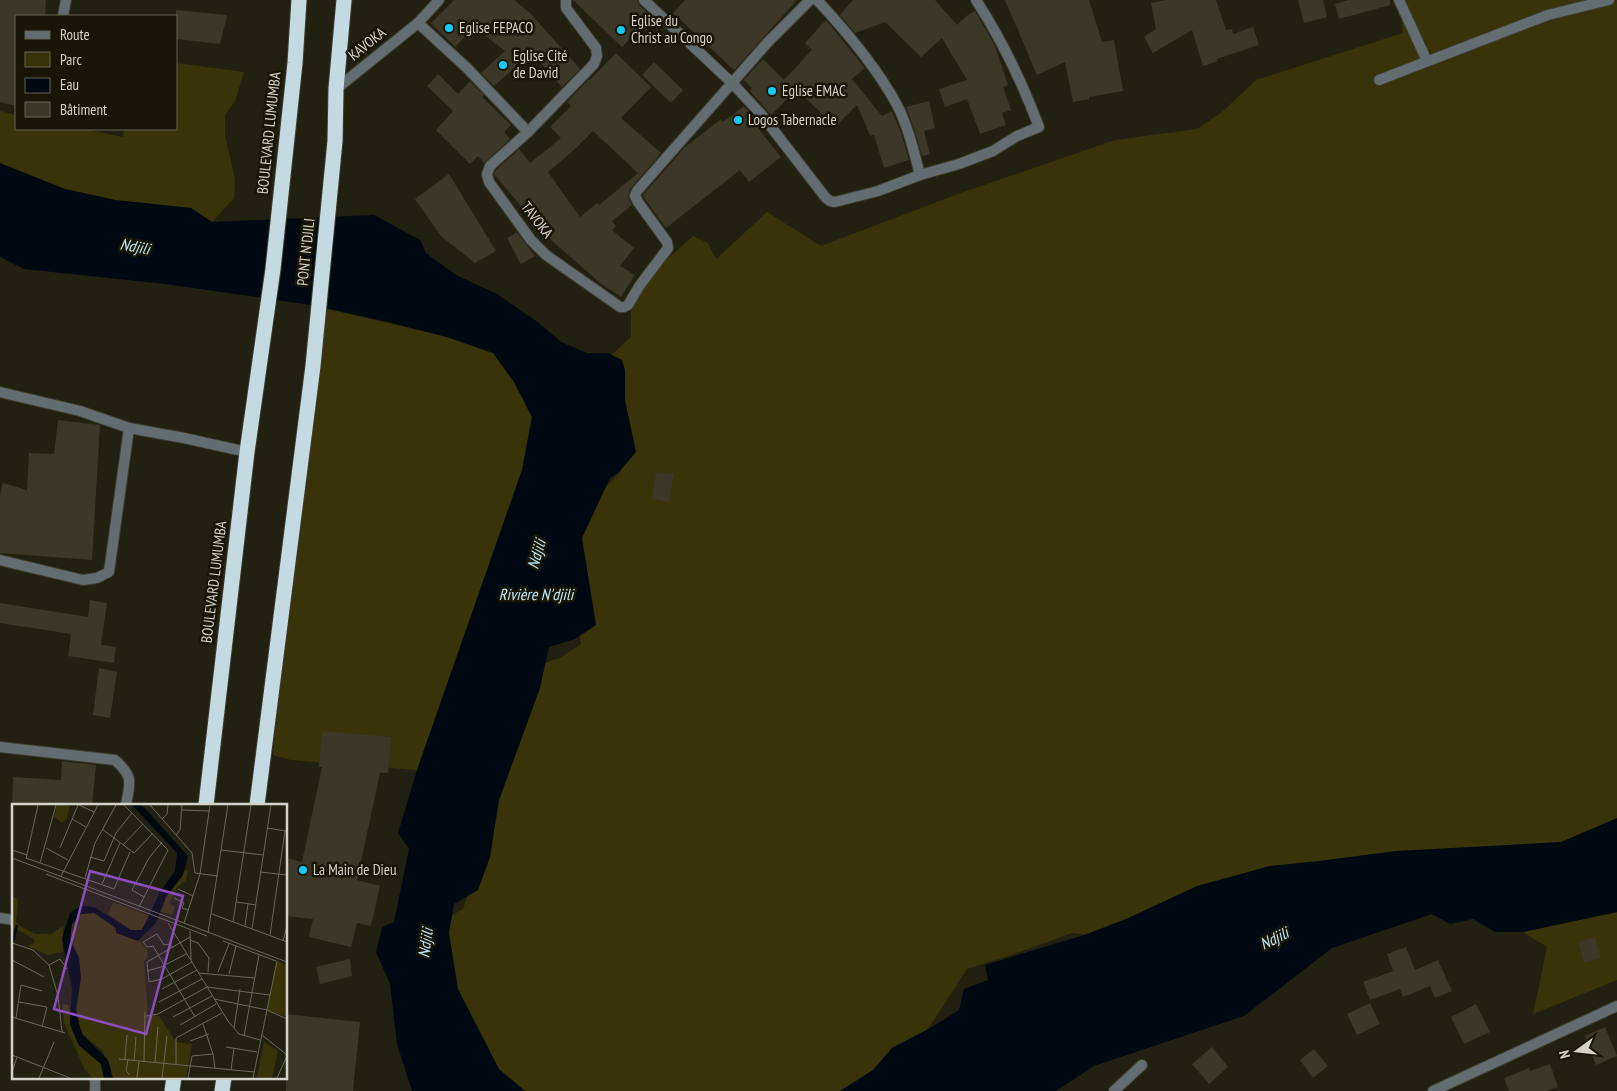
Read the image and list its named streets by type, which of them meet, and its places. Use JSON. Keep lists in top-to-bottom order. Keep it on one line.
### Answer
{"streets":{"highway":["BOULEVARD LUMUMBA","PONT N'DJILI"],"street":["KAVOKA","TAVOKA"]},"crossings":[["KAVOKA","PONT N'DJILI"],["BOULEVARD LUMUMBA","PONT N'DJILI"]],"water":["Ndjili","Rivière N'djili"],"places":["Eglise FEPACO","Eglise du Christ au Congo","Eglise Cité de David","Eglise EMAC","Logos Tabernacle","La Main de Dieu"],"legend":["Route","Parc","Eau","Bâtiment"],"north":"left"}
